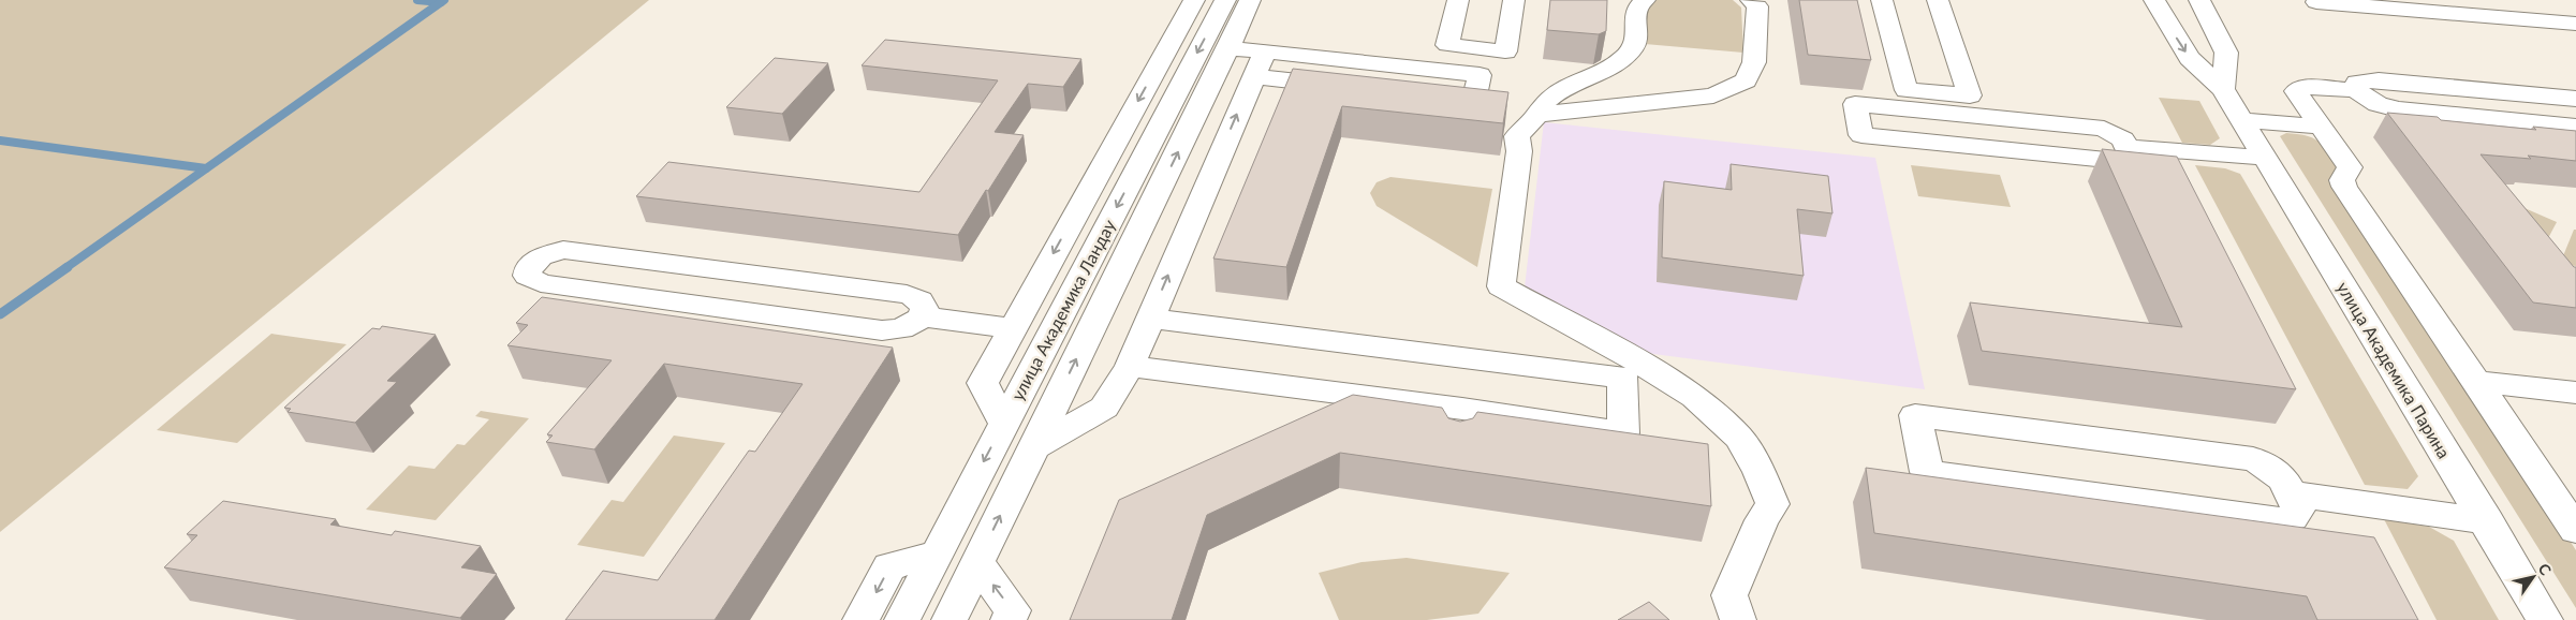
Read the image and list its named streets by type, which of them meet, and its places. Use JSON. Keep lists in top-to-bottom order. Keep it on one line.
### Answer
{"streets":{"street":["улица Академика Ландау","улица Академика Парина"]},"north":"top right"}
